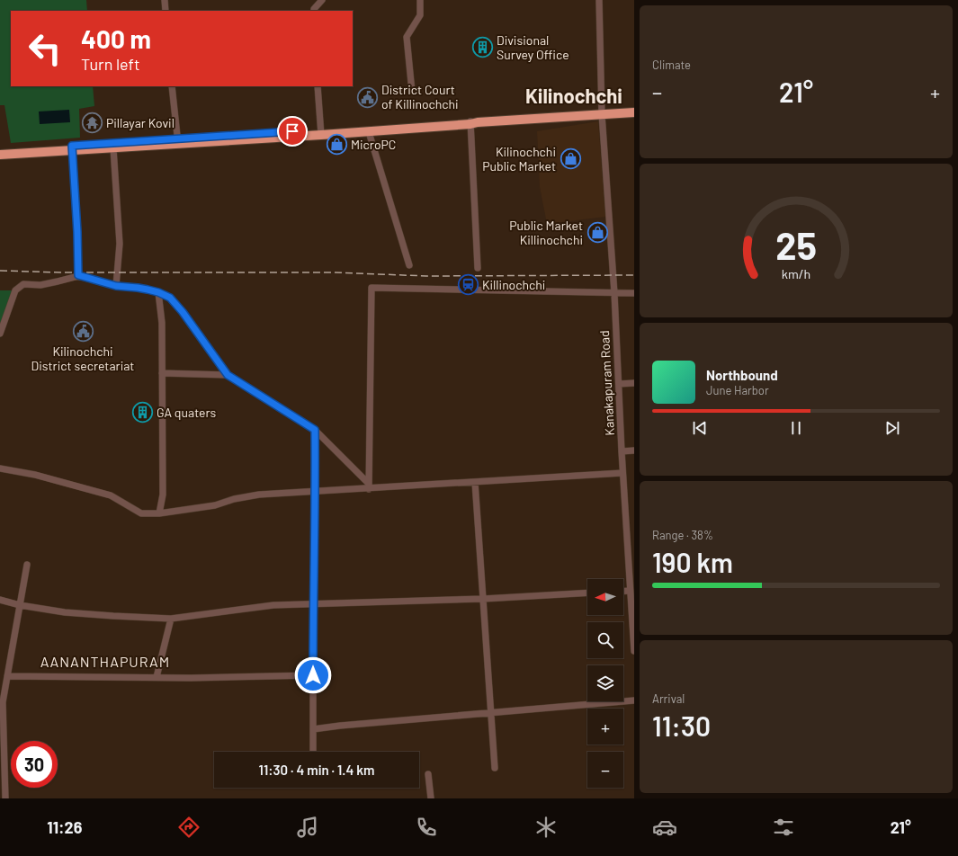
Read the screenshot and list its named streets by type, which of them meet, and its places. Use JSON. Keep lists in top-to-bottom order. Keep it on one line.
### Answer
{"streets":{"street":["Kanakapuram Road"]},"districts":["Kilinochchi","AANANTHAPURAM"],"places":{"building":["Divisional Survey Office","GA quaters"],"public building":["District Court of Killinochchi","Kilinochchi District secretariat"],"temple":["Pillayar Kovil"],"shop":["MicroPC","Kilinochchi Public Market","Public Market Killinochchi"],"station":["Killinochchi"]},"north":"left","page":{"tile":["Climate",["Range · 38%","190 km"],["Arrival","11:30"]],"turn":["400 m","Turn left"],"heat":["−","21°","+"],"song":["Northbound","June Harbor"],"map_buttons":["+","−"],"limit":"30","trip":"11:30 · 4 min · 1.4 km","tabs":["11:26","21°"],"gauge":["25","km/h"]}}
